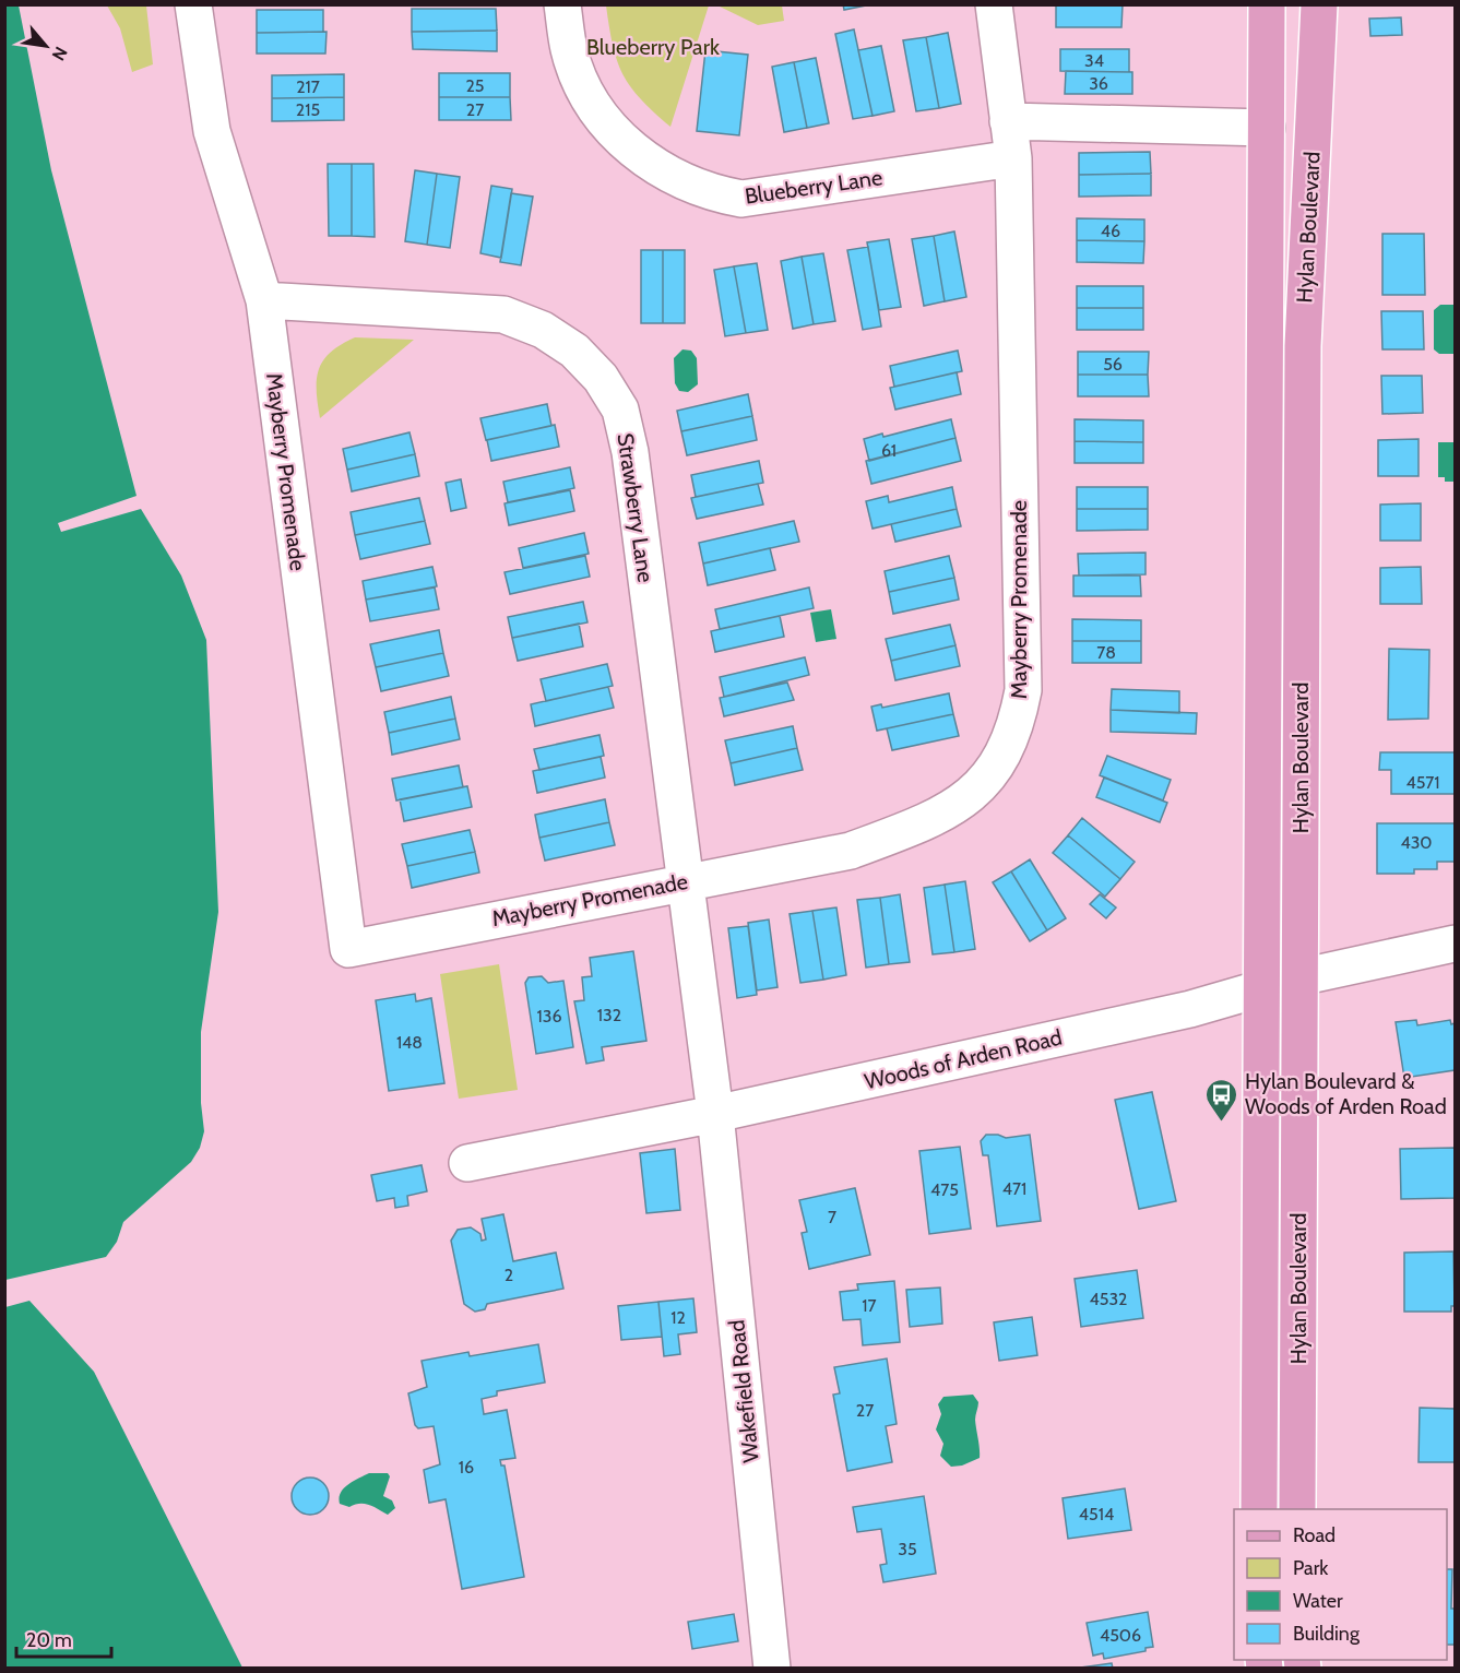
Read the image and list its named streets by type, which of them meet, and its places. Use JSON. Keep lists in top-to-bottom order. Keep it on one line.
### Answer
{"streets":{"main road":["Hylan Boulevard"],"street":["Blueberry Lane","Mayberry Promenade","Strawberry Lane","Woods of Arden Road","Wakefield Road"]},"crossings":[["Blueberry Lane","Mayberry Promenade"],["Hylan Boulevard","Woods of Arden Road"],["Mayberry Promenade","Strawberry Lane"],["Strawberry Lane","Woods of Arden Road"],["Strawberry Lane","Wakefield Road"],["Woods of Arden Road","Wakefield Road"]],"parks":["Blueberry Park"],"places":{"bus stop":["Hylan Boulevard & Woods of Arden Road"]},"house_numbers":["34","36","25","217","215","27","46","56","61","78","4571","430","132","136","148","471","475","7","2","4532","17","12","27","16","4514","35","4506"],"legend":["Road","Park","Water","Building"],"scale_bar":"20 m","north":"bottom right"}
